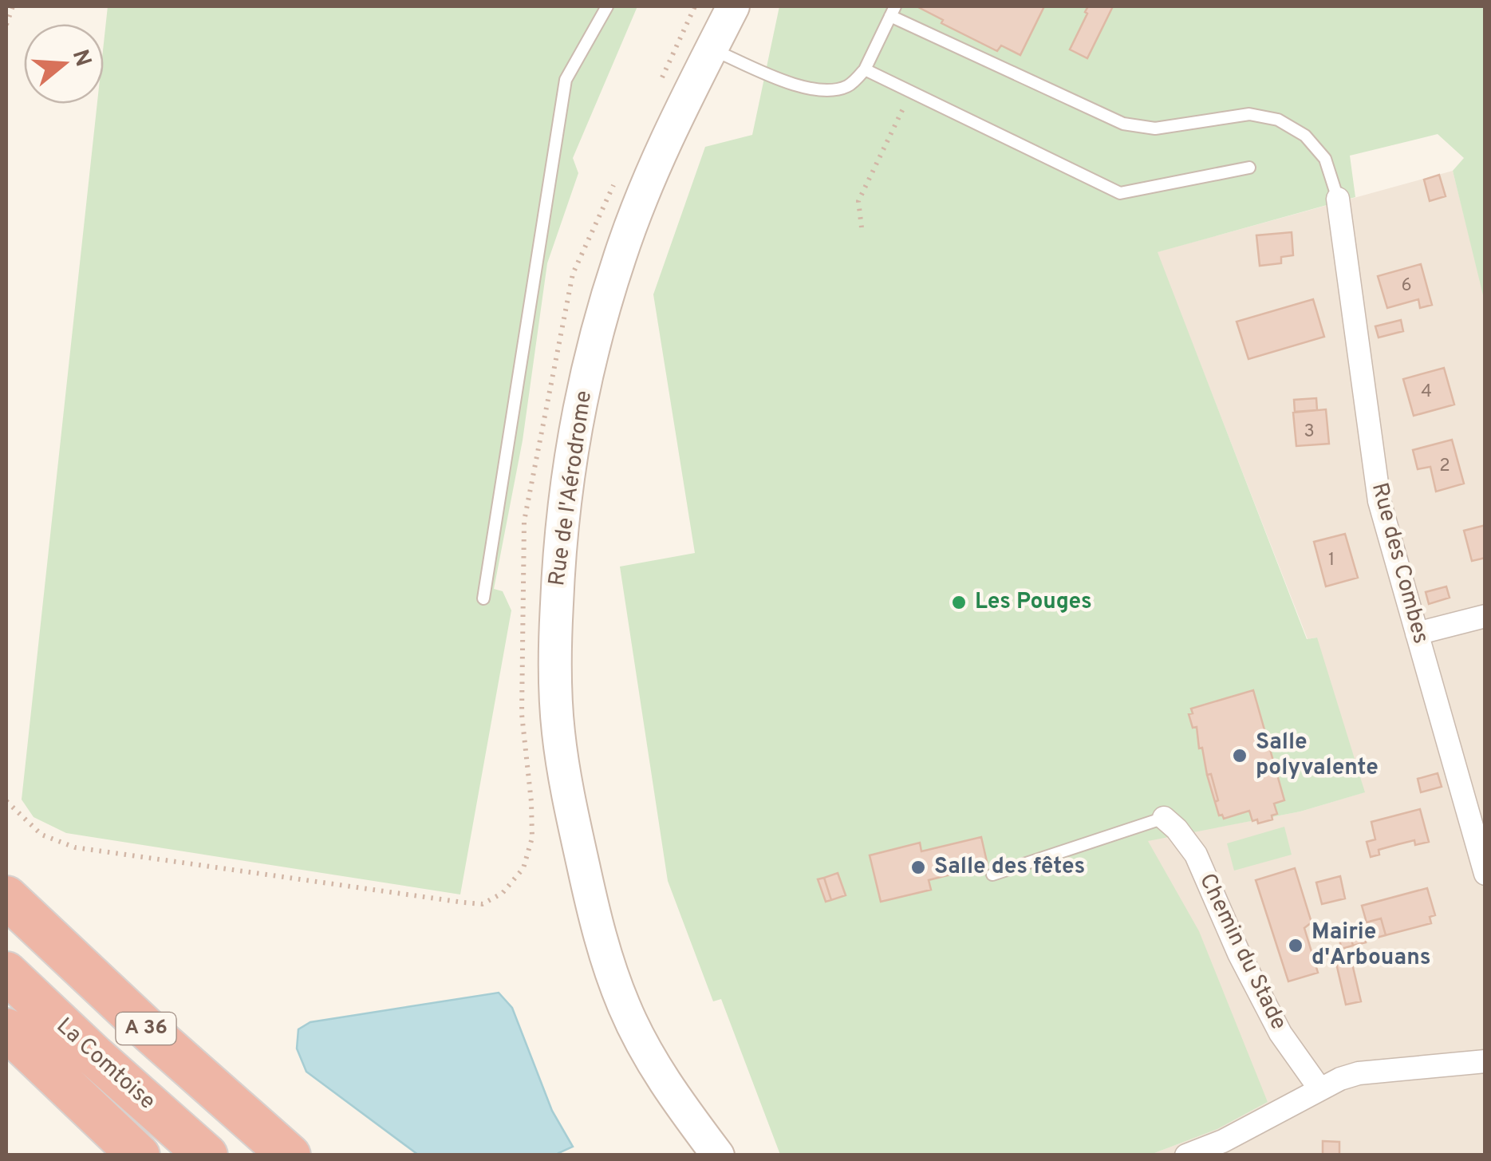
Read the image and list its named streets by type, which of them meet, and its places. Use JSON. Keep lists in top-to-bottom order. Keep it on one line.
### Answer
{"streets":{"highway":["A 36","La Comtoise"],"street":["Rue de l'Aérodrome","Rue des Combes","Chemin du Stade"]},"places":["Les Pouges","Salle polyvalente","Salle des fêtes","Mairie d'Arbouans"],"house_numbers":["6","4","3","2","1"],"north":"right"}
